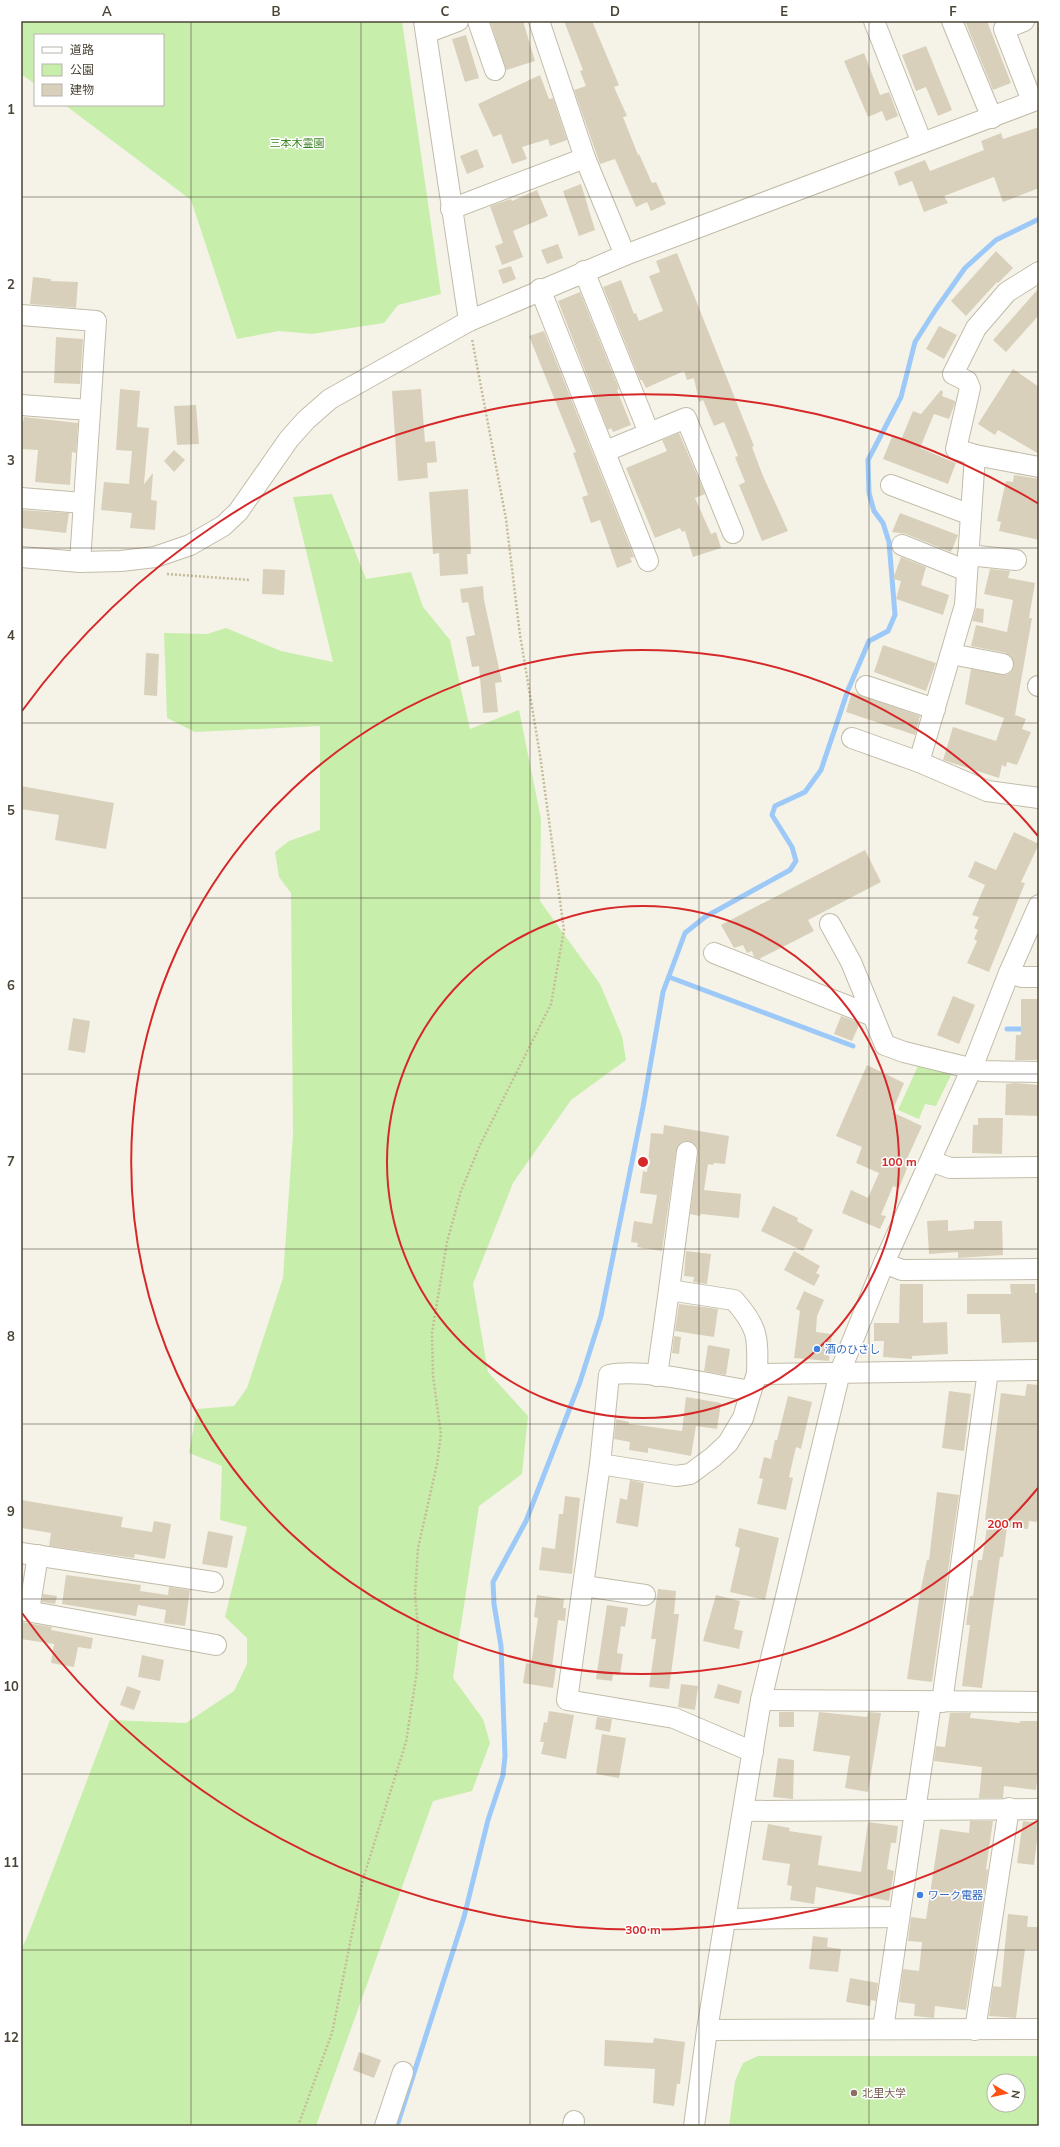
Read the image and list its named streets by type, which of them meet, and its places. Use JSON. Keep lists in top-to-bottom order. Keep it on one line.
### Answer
{"parks":["三本木霊園"],"places":["酒のひさし","ワーク電器","北里大学"],"legend":["道路","公園","建物"],"north":"right","grid":{"columns":["A","B","C","D","E","F"],"rows":["1","2","3","4","5","6","7","8","9","10","11","12"]},"rings":["100 m","200 m","300 m"]}
